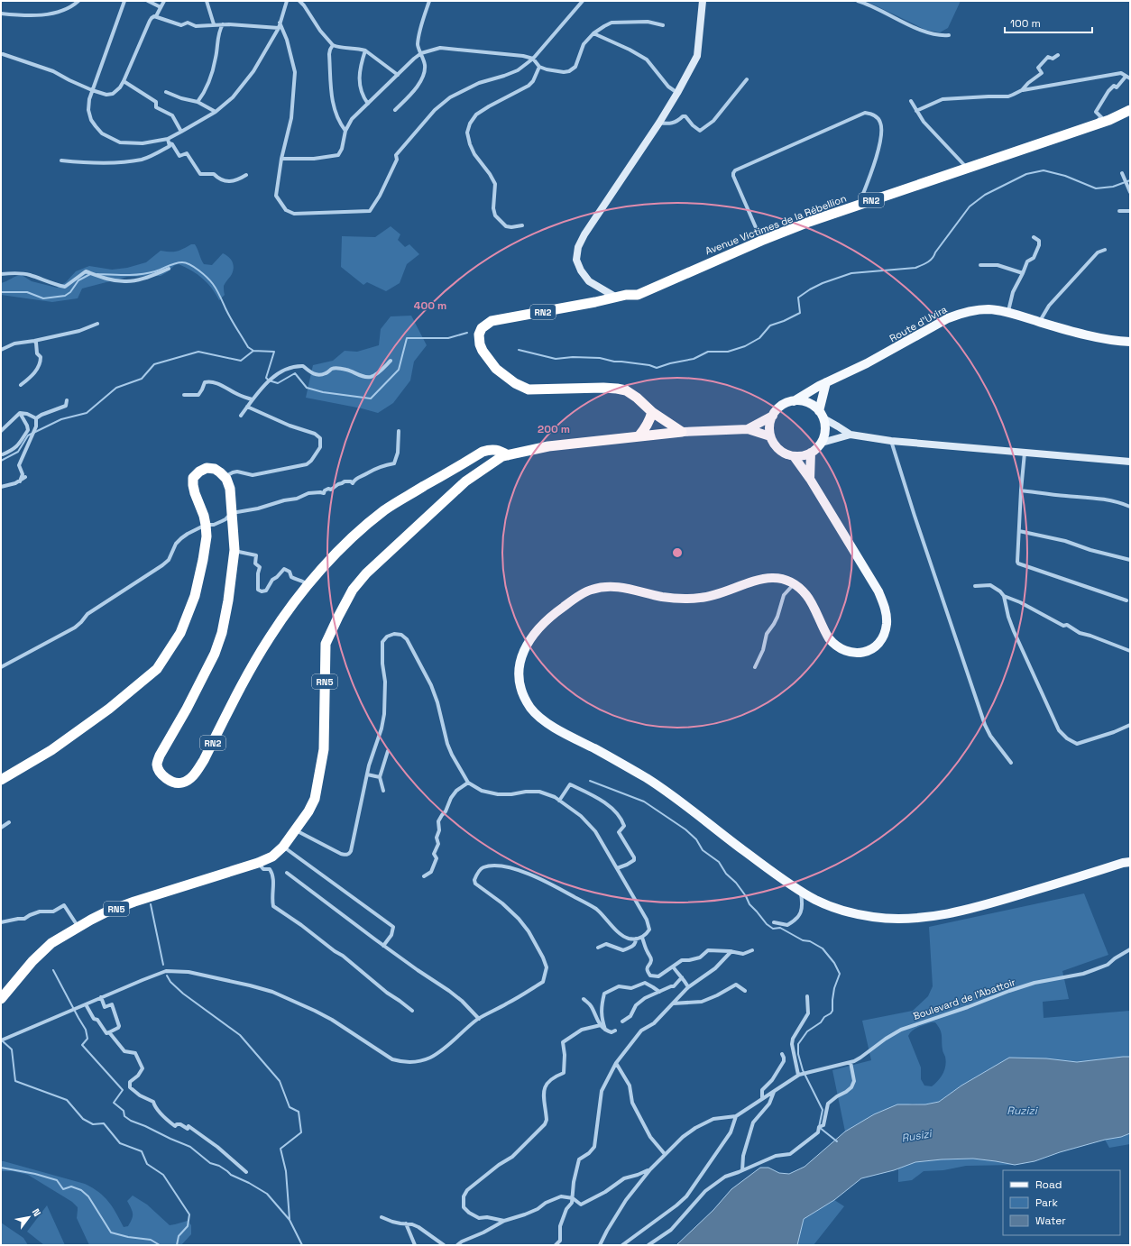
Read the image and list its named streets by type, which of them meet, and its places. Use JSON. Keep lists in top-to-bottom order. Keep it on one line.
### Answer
{"streets":{"highway":["RN2","Avenue Victimes de la Rébellion","RN5"],"main road":["Route d'Uvira"],"street":["Boulevard de l'Abattoir"]},"crossings":[["RN2","RN5"]],"water":["Ruzizi","Rusizi"],"legend":["Road","Park","Water"],"scale_bar":"100 m","north":"top right","rings":["400 m","200 m"]}
